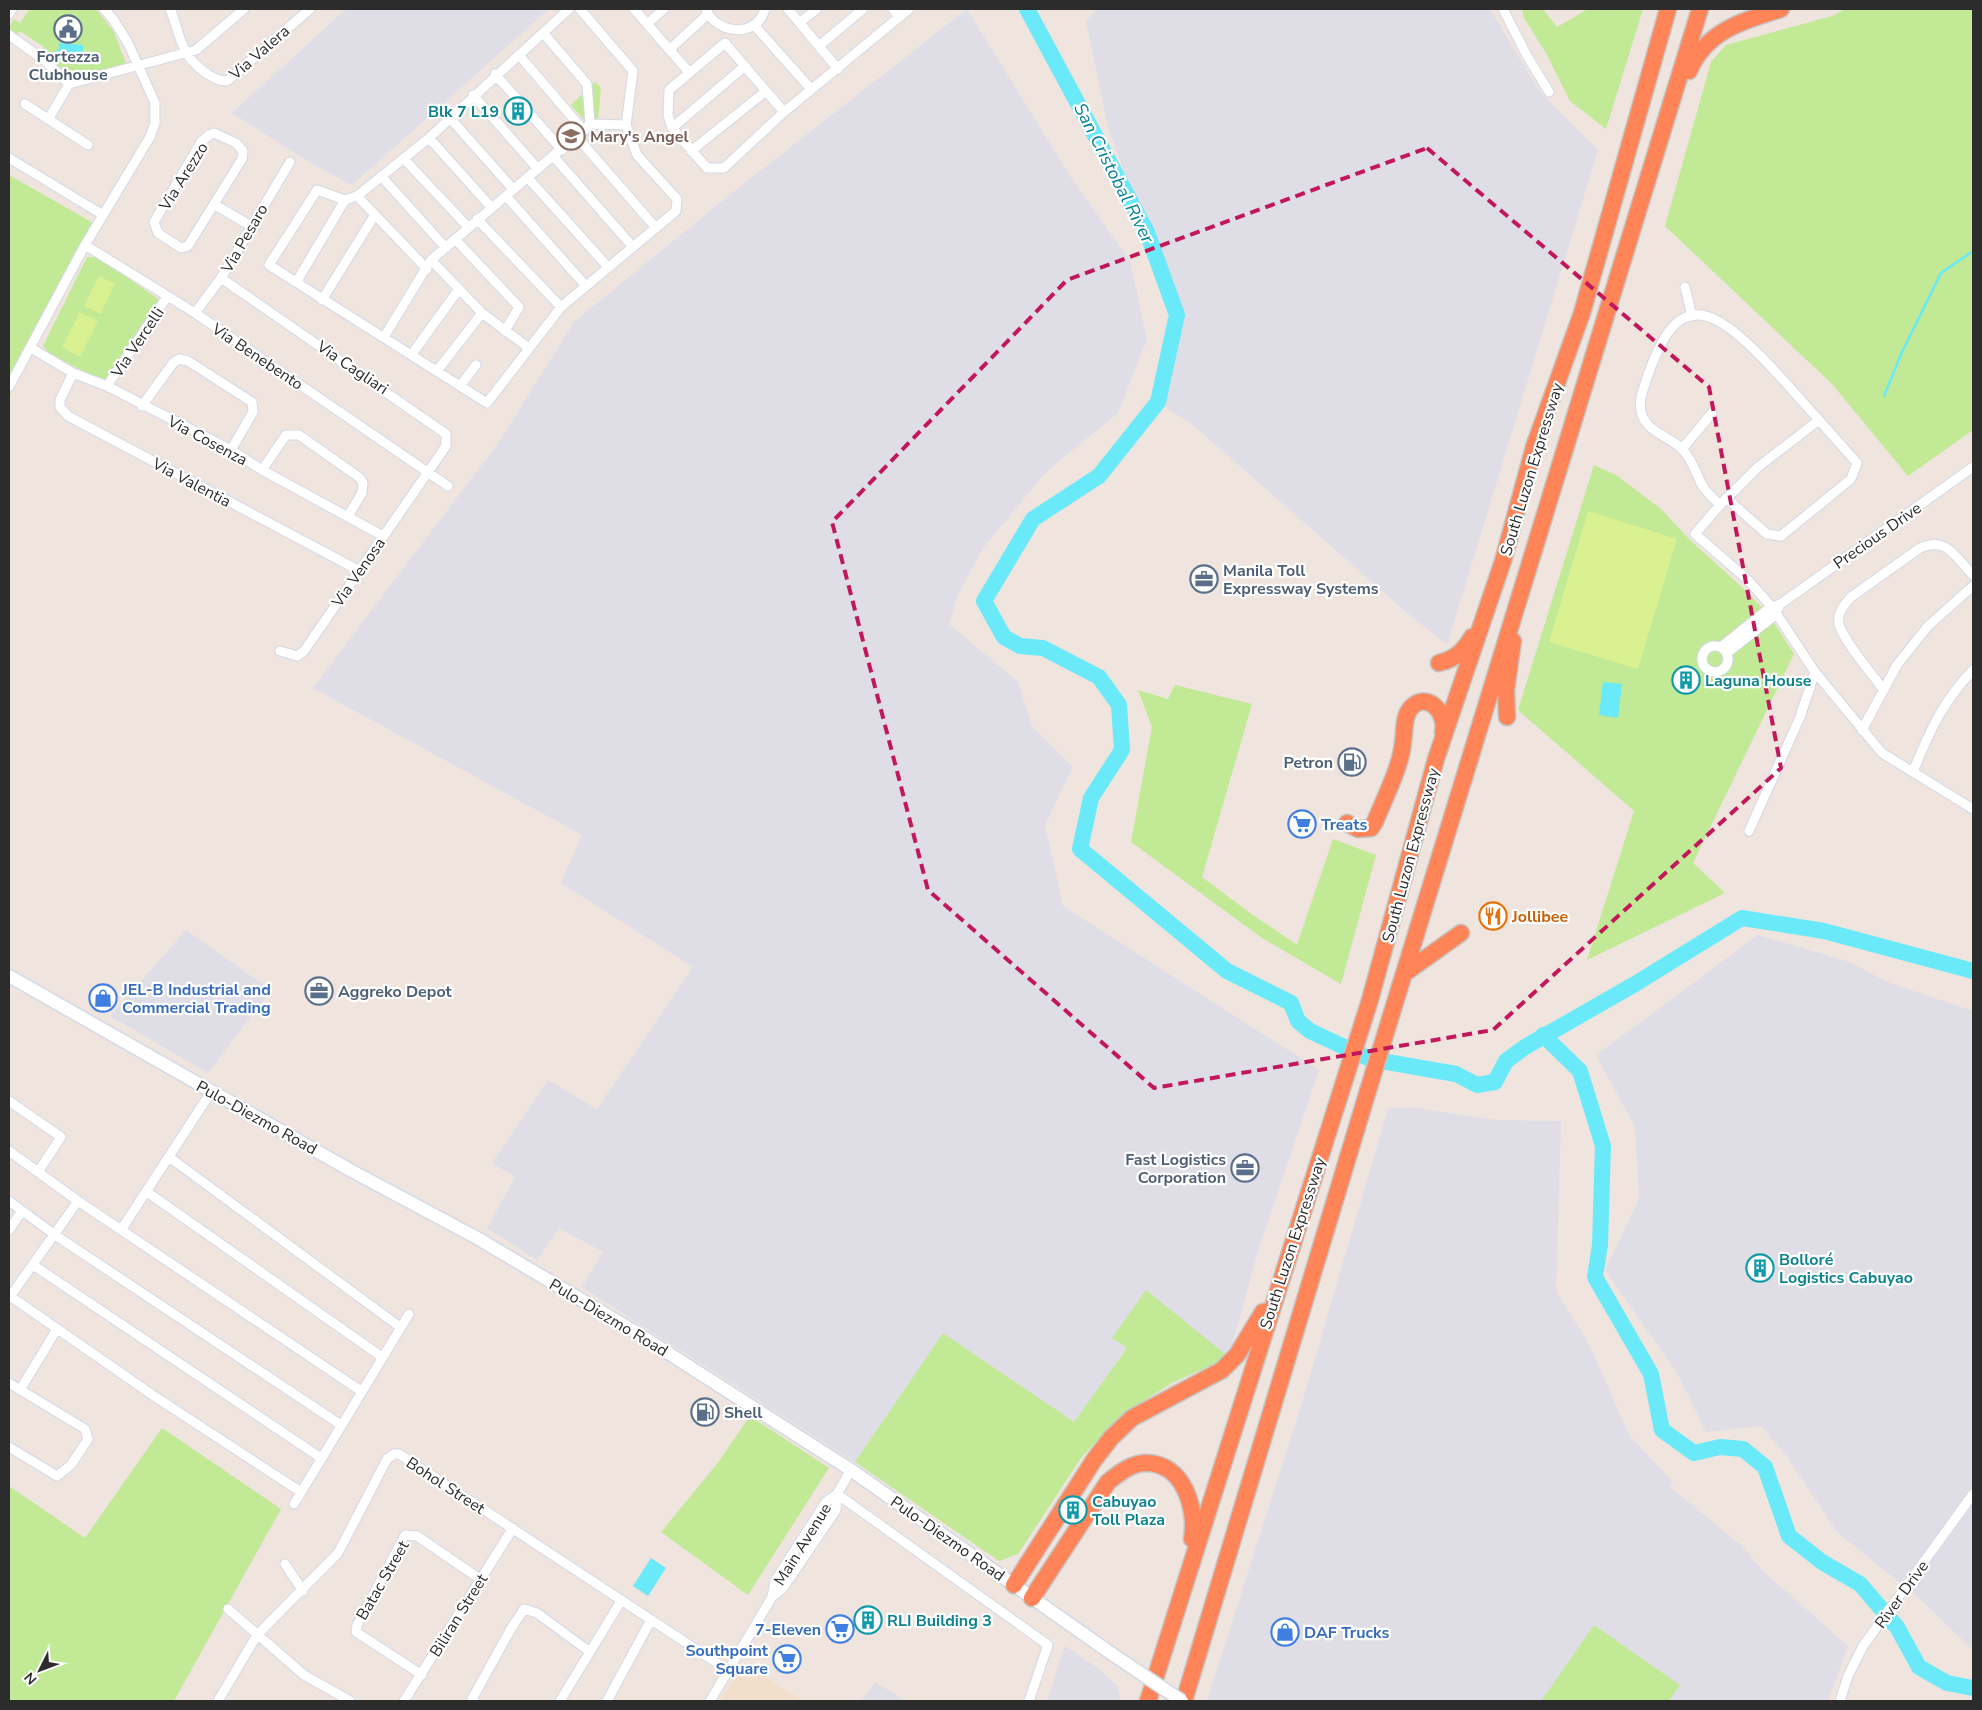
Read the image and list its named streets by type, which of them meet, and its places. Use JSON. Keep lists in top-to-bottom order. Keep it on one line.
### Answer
{"streets":{"highway":["South Luzon Expressway"],"main road":["Pulo-Diezmo Road"],"street":["Via Valera","Via Arezzo","Via Pesaro","Via Vercelli","Via Benebento","Via Cagliari","Via Cosenza","Via Valentia","Precious Drive","Via Venosa","Bohol Street","Main Avenue","Batac Street","River Drive","Biliran Street"]},"crossings":[["Via Pesaro","Via Benebento"],["Via Pesaro","Via Cagliari"],["Via Vercelli","Via Benebento"],["Via Vercelli","Via Cosenza"],["Via Benebento","Via Cagliari"],["Via Benebento","Via Venosa"],["Via Cagliari","Via Venosa"],["Via Cosenza","Via Valentia"],["Via Cosenza","Via Venosa"],["South Luzon Expressway","Pulo-Diezmo Road"],["Via Valentia","Via Venosa"],["Pulo-Diezmo Road","Main Avenue"],["Bohol Street","Main Avenue"],["Bohol Street","Biliran Street"],["Batac Street","Biliran Street"]],"water":["San Cristobal River"],"places":{"public building":["Fortezza Clubhouse"],"building":["Blk 7 L19","Laguna House","Bolloré Logistics Cabuyao","Cabuyao Toll Plaza","RLI Building 3"],"school or university":["Mary's Angel"],"office":["Manila Toll Expressway Systems","Aggreko Depot","Fast Logistics Corporation"],"fuel station":["Petron","Shell"],"supermarket":["Treats","7-Eleven","Southpoint Square"],"restaurant":["Jollibee"],"shop":["JEL-B Industrial and Commercial Trading","DAF Trucks"]},"north":"bottom left"}
